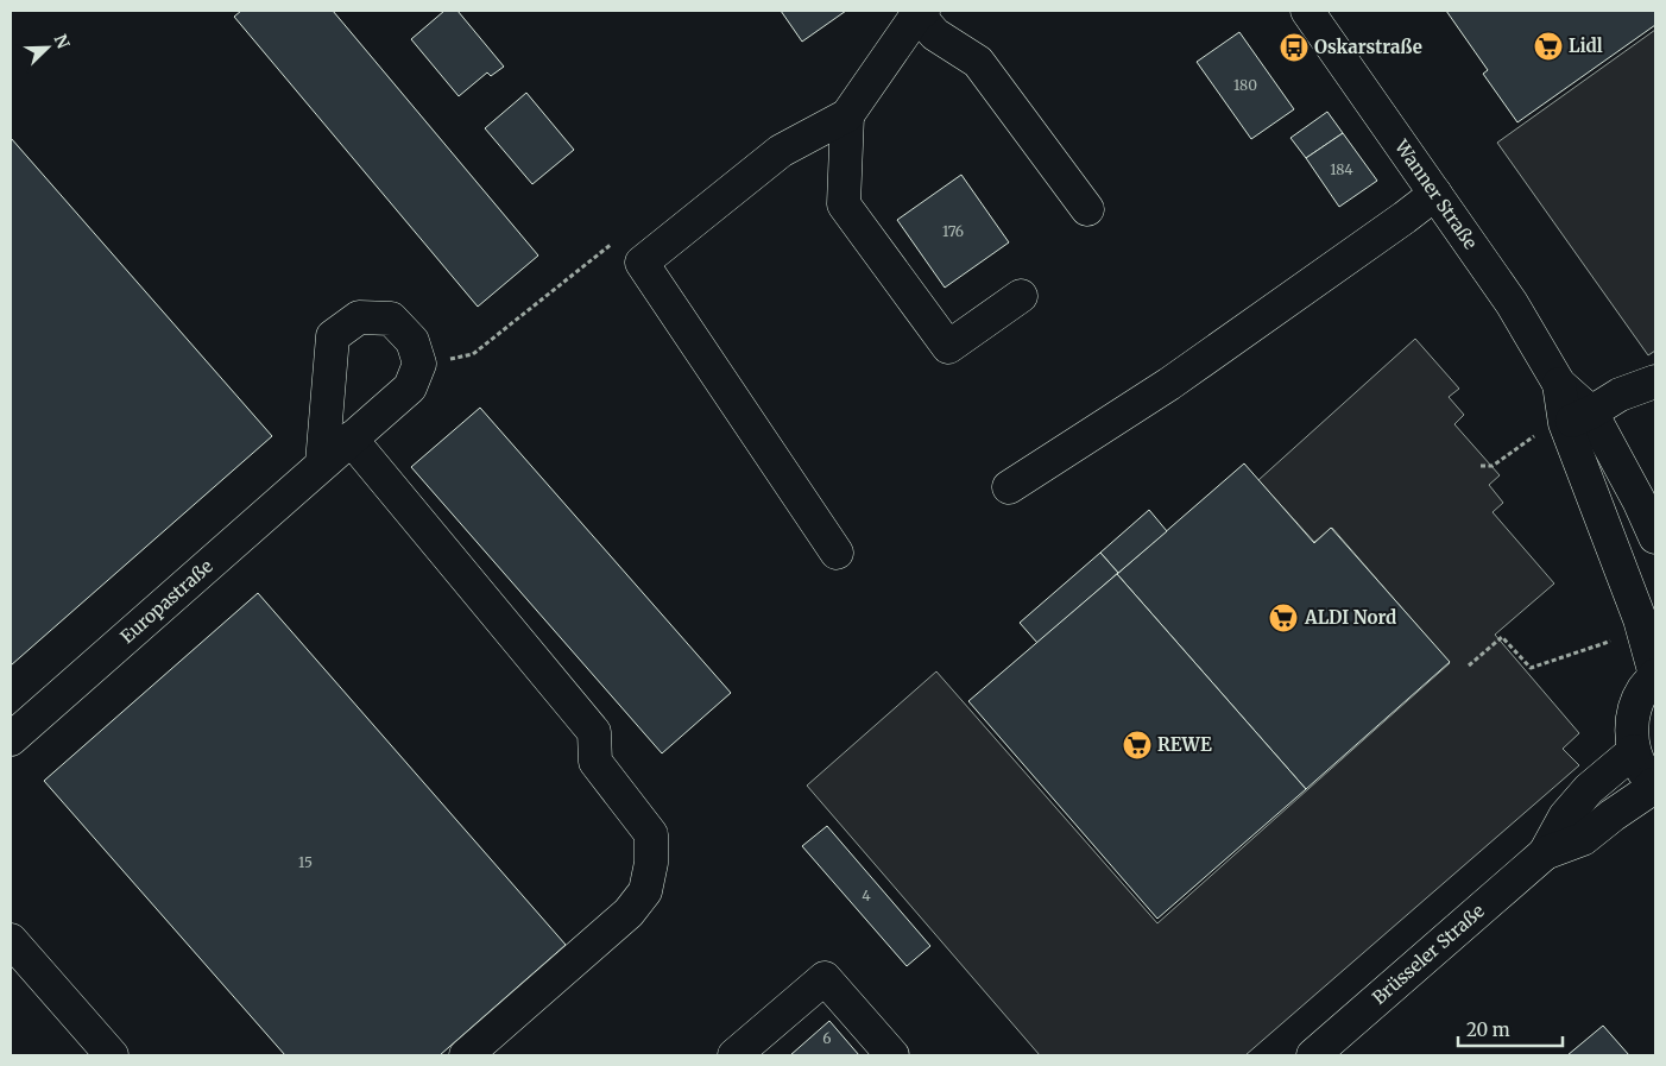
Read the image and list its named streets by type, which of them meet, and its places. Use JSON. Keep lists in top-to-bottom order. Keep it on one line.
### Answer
{"streets":{"street":["Wanner Straße","Europastraße","Brüsseler Straße"]},"crossings":[["Wanner Straße","Brüsseler Straße"]],"places":{"supermarket":["Lidl","ALDI Nord","REWE"],"bus stop":["Oskarstraße"]},"house_numbers":["180","184","176","15","4","6"],"scale_bar":"20 m","north":"top right"}
